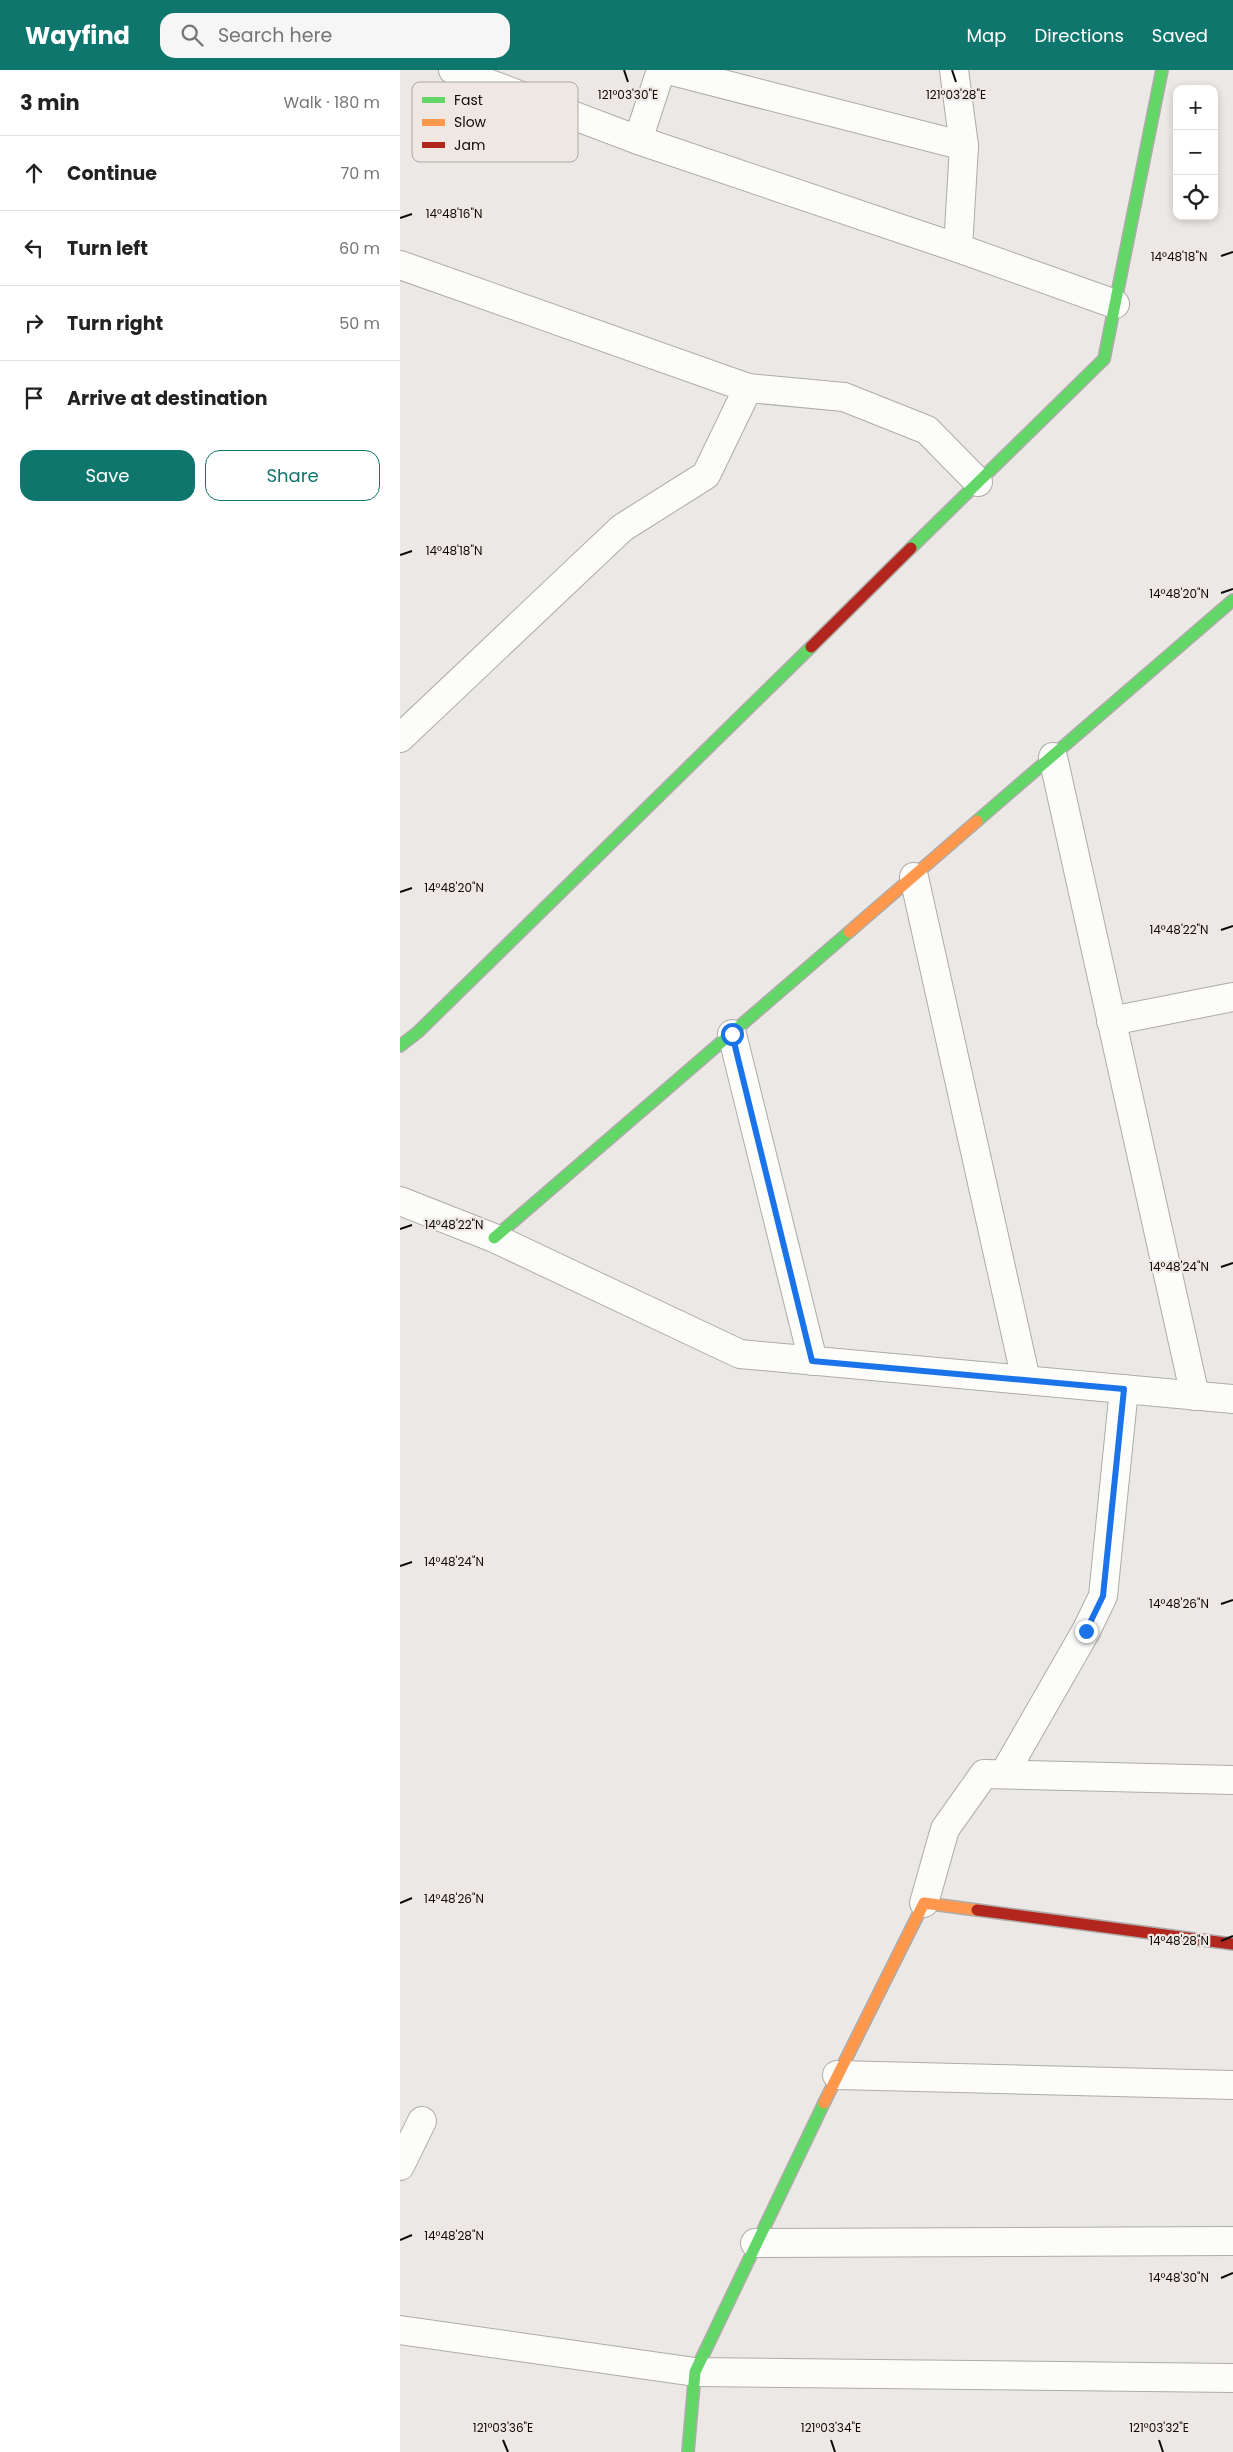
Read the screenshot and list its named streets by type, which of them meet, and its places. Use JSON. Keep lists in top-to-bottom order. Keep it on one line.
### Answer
{"legend":["Fast","Slow","Jam"],"page":{"header":"Wayfind","search":"Search here","nav":["Map","Directions","Saved"],"heading":["3 min","Walk · 180 m"],"map_buttons":["+","−"],"list":[["Continue","70 m"],["Turn left","60 m"],["Turn right","50 m"],"Arrive at destination"],"buttons":["Save","Share"]},"coordinates":["121°03'30\"E","121°03'28\"E","14°48'16\"N","14°48'18\"N","14°48'20\"N","14°48'22\"N","14°48'24\"N","14°48'26\"N","14°48'28\"N","14°48'30\"N","121°03'36\"E","121°03'34\"E","121°03'32\"E"]}
